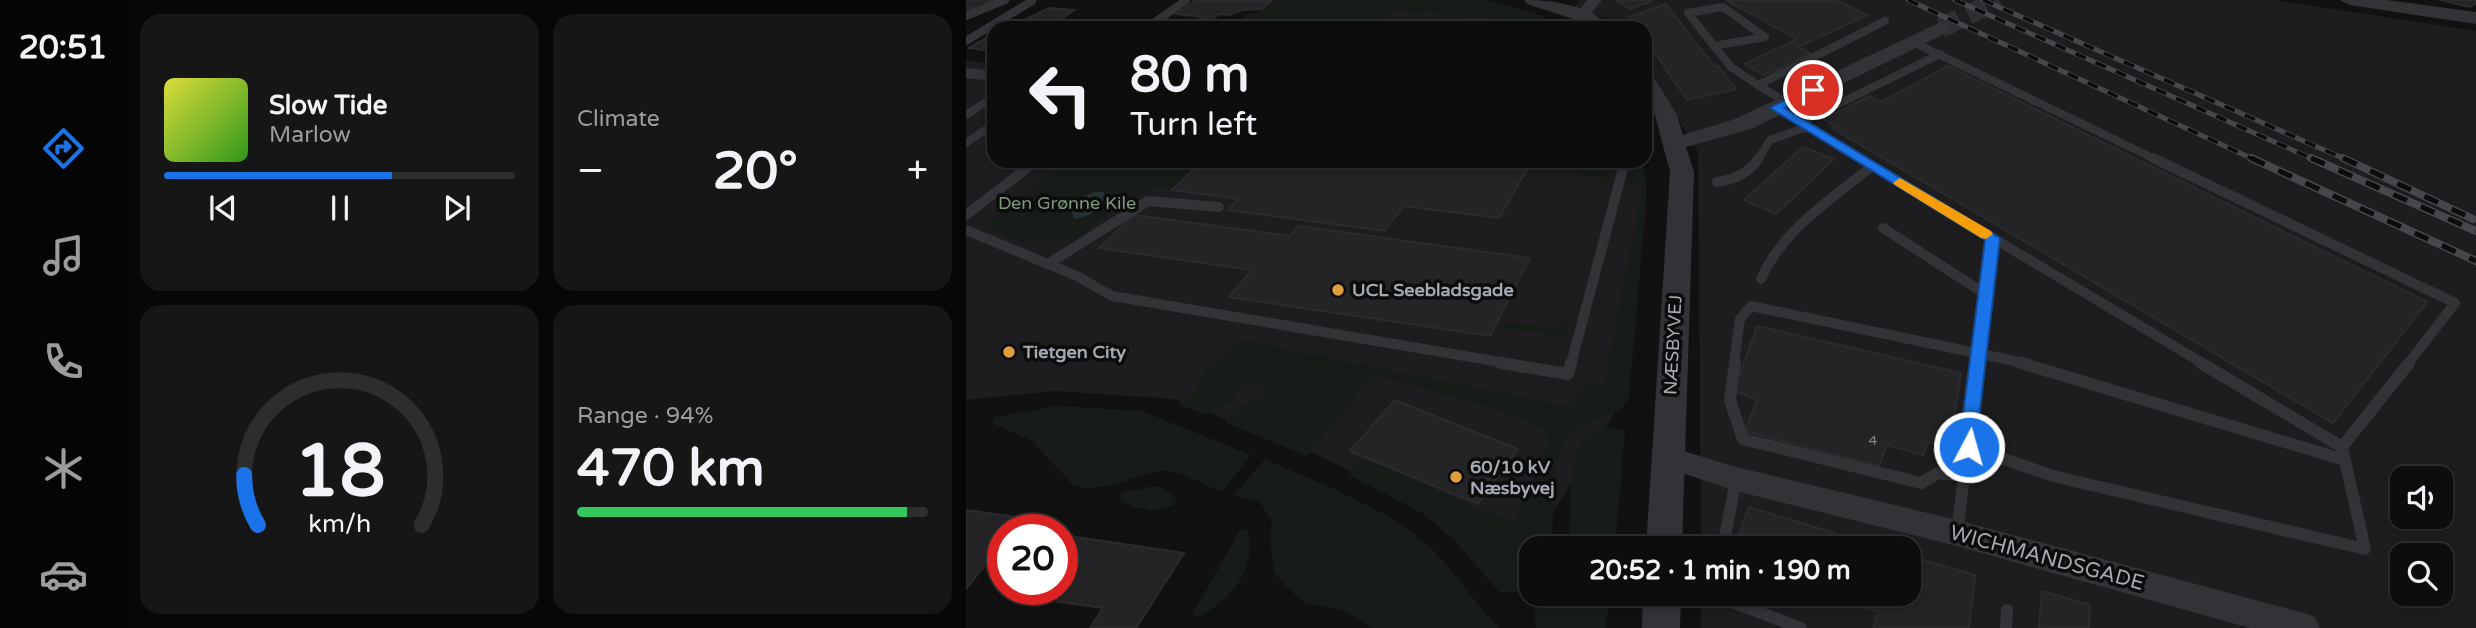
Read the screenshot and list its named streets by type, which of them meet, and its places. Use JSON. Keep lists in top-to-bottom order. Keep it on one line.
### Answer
{"streets":{"street":["NÆSBYVEJ","WICHMANDSGADE"]},"crossings":[["NÆSBYVEJ","WICHMANDSGADE"]],"parks":["Den Grønne Kile"],"places":["UCL Seebladsgade","Tietgen City","60/10 kV Næsbyvej"],"house_numbers":["4"],"page":{"tabs":"20:51","tile":["Climate",["Range · 94%","470 km"]],"turn":["80 m","Turn left"],"song":["Slow Tide","Marlow"],"heat":["−","20°","+"],"limit":"20","trip":"20:52 · 1 min · 190 m","gauge":["18","km/h"]}}
